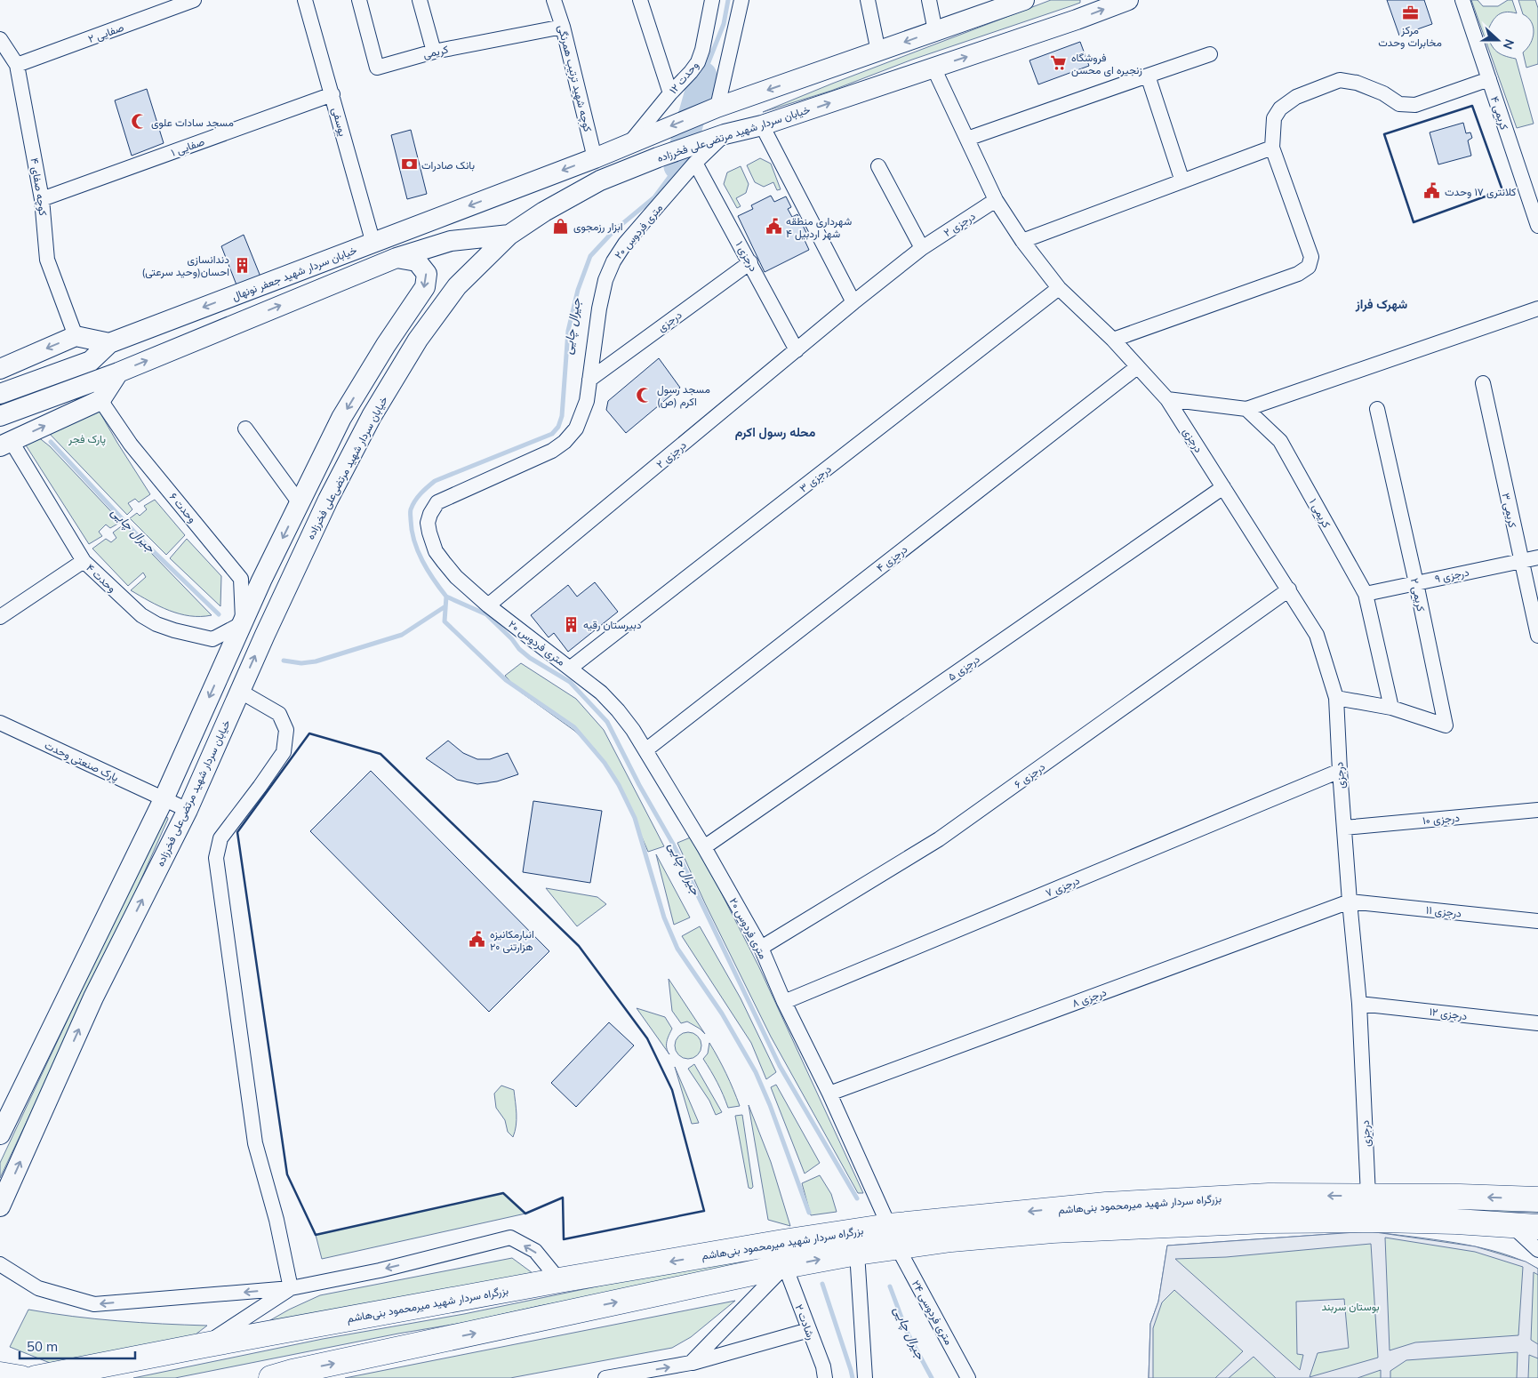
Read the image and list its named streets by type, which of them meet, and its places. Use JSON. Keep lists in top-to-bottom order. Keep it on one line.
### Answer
{"streets":{"highway":["بزرگراه سردار شهید میرمحمود بنی‌هاشم"],"main road":["خیابان سردار شهید مرتضی‌علی فخرزاده","خیابان سردار شهید جعفر نونهال"],"street":["صفایی ۲","کریمی","وحدت ۱۲","کوچه شهید ترتیب همرنگی","کریمی ۴","یوسفی","صفایی ۱","کوچه صفای ۴","درجزی ۲","۲۰ متری فردوس","درجزی ۱","درجزی","درجزی ۳","وحدت ۶","کریمی ۳","کریمی ۱","درجزی ۴","درجزی ۹","وحدت ۴","کریمی ۲","درجزی ۵","پارک صنعتی وحدت","درجزی ۶","درجزی ۱۰","درجزی ۷","درجزی ۱۱","درجزی ۸","درجزی ۱۲","۲۴ متری فردوسی","رشادت ۲"]},"crossings":[["صفایی ۲","کوچه صفای ۴"],["کریمی","کوچه شهید ترتیب همرنگی"],["کوچه شهید ترتیب همرنگی","خیابان سردار شهید جعفر نونهال"],["یوسفی","صفایی ۱"],["یوسفی","خیابان سردار شهید جعفر نونهال"],["خیابان سردار شهید مرتضی‌علی فخرزاده","۲۰ متری فردوس"],["خیابان سردار شهید مرتضی‌علی فخرزاده","درجزی"],["خیابان سردار شهید مرتضی‌علی فخرزاده","پارک صنعتی وحدت"],["صفایی ۱","کوچه صفای ۴"],["درجزی ۲","۲۰ متری فردوس"],["درجزی ۲","درجزی ۱"],["درجزی ۲","درجزی"],["۲۰ متری فردوس","درجزی ۱"],["۲۰ متری فردوس","درجزی"],["۲۰ متری فردوس","درجزی ۳"],["۲۰ متری فردوس","درجزی ۴"],["۲۰ متری فردوس","درجزی ۵"],["۲۰ متری فردوس","درجزی ۶"],["۲۰ متری فردوس","درجزی ۷"],["۲۰ متری فردوس","درجزی ۸"],["۲۰ متری فردوس","بزرگراه سردار شهید میرمحمود بنی‌هاشم"],["۲۰ متری فردوس","۲۴ متری فردوسی"],["درجزی ۱","درجزی"],["درجزی","درجزی ۳"],["درجزی","درجزی ۴"],["درجزی","درجزی ۵"],["درجزی","درجزی ۶"],["درجزی","درجزی ۱۰"],["درجزی","درجزی ۷"],["درجزی","درجزی ۱۱"],["درجزی","درجزی ۸"],["درجزی","درجزی ۱۲"],["درجزی","بزرگراه سردار شهید میرمحمود بنی‌هاشم"],["وحدت ۶","وحدت ۴"],["کریمی ۳","درجزی ۹"],["کریمی ۱","درجزی ۹"],["کریمی ۱","کریمی ۲"],["درجزی ۹","کریمی ۲"],["درجزی ۱۱","درجزی ۸"],["بزرگراه سردار شهید میرمحمود بنی‌هاشم","۲۴ متری فردوسی"],["بزرگراه سردار شهید میرمحمود بنی‌هاشم","رشادت ۲"]],"districts":["شهرک فراز","محله رسول اکرم"],"water":["جیرال چایی"],"parks":["پارک فجر","بوستان سربند"],"places":{"office":["مرکز مخابرات وحدت"],"supermarket":["فروشگاه زنجیره ای محسن"],"mosque":["مسجد سادات علوی","مسجد رسول اکرم (ص)"],"bank":["بانک صادرات"],"public building":["کلانتری ۱۷ وحدت","شهرداری منطقه ۴ شهر اردبیل","انبارمکانیزه ۲۰ هزارتنی"],"shop":["ابزار رزمجوی"],"building":["دندانسازی احسان(وحید سرعتی)","دبیرستان رقیه"]},"scale_bar":"50 m","north":"right"}
